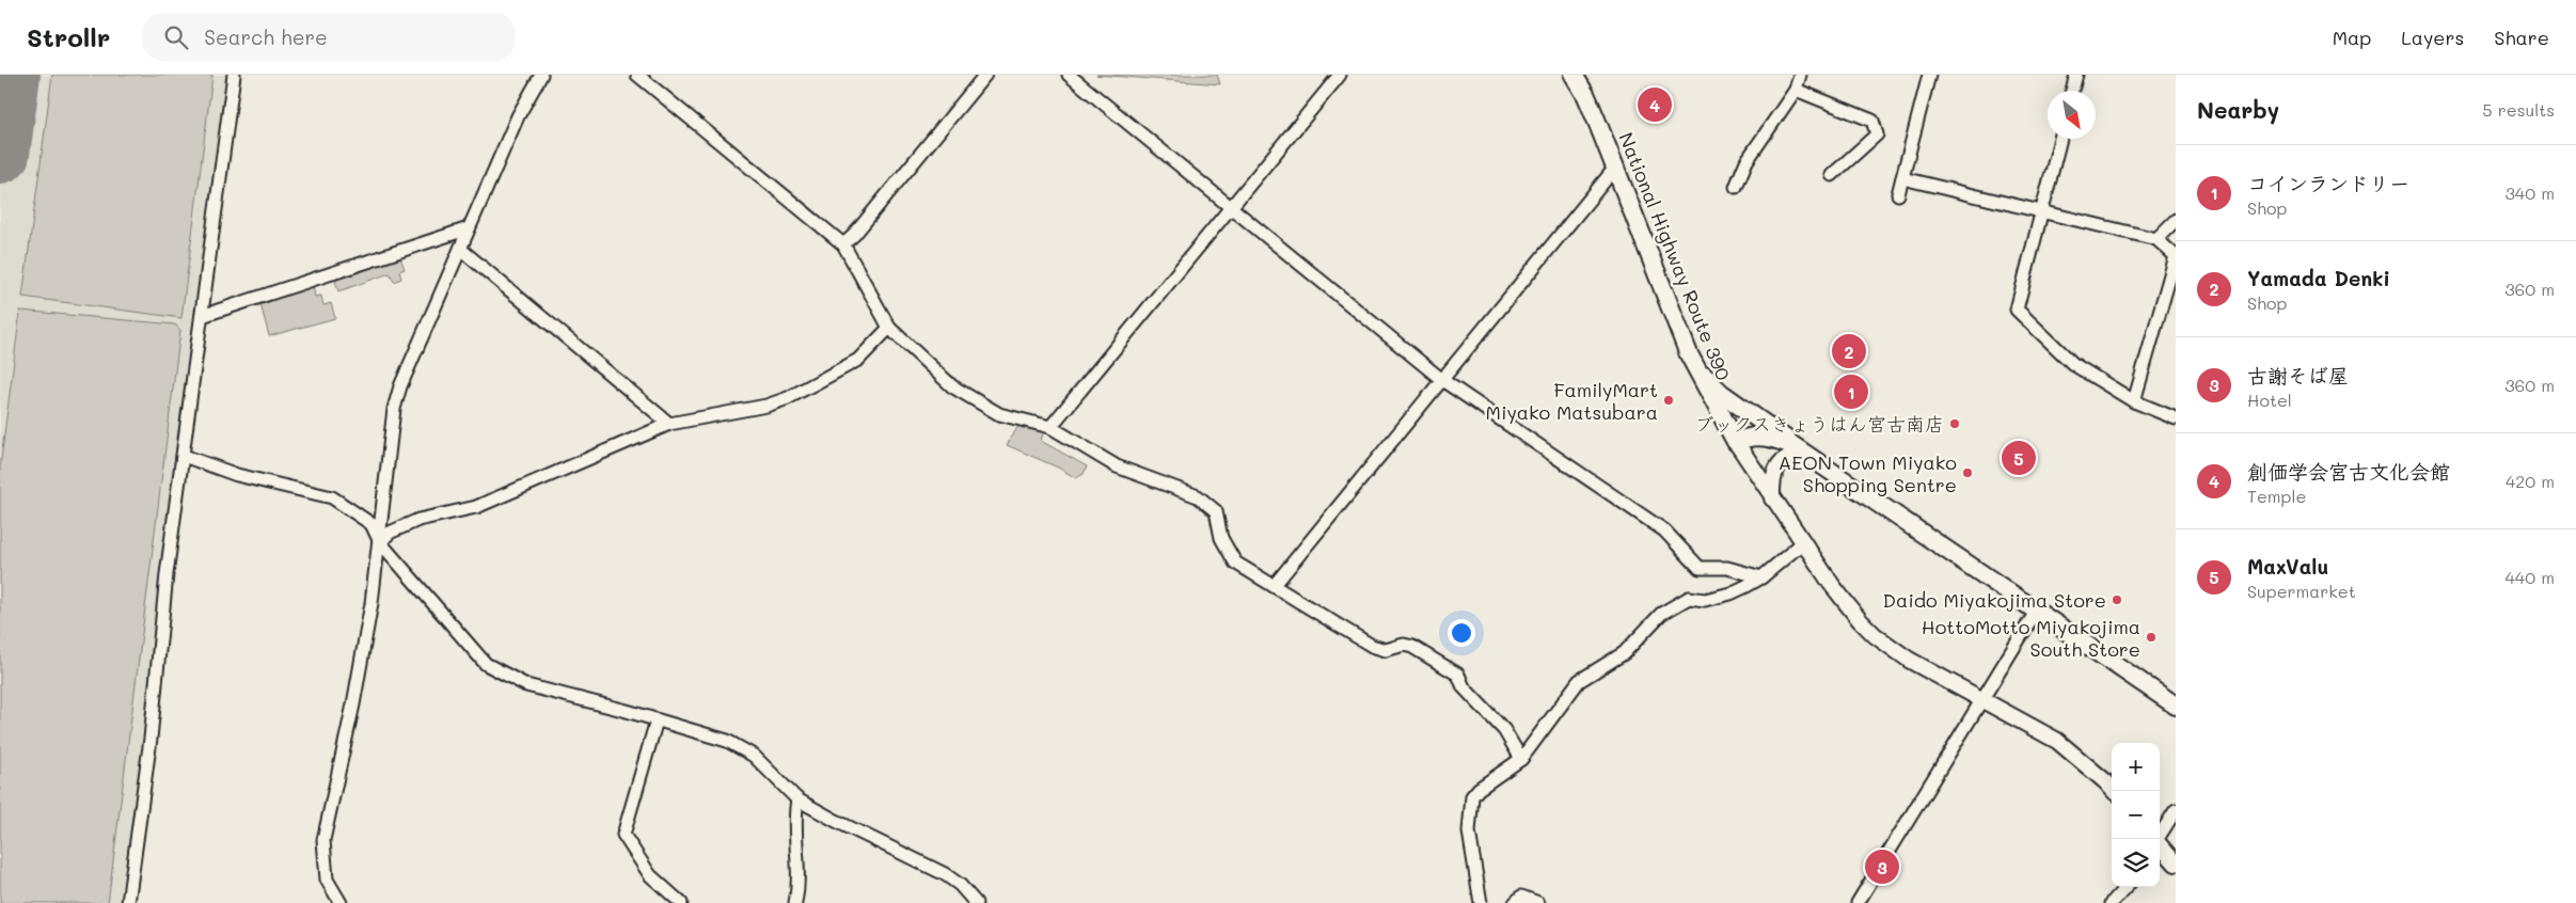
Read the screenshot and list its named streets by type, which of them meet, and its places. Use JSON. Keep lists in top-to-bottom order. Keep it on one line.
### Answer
{"streets":{"highway":["National Highway Route 390"]},"places":["FamilyMart Miyako Matsubara","ブックスきょうはん宮古南店","AEON Town Miyako Shopping Sentre","Daido Miyakojima Store","HottoMotto Miyakojima South Store"],"north":"bottom right","page":{"header":"Strollr","search":"Search here","nav":["Map","Layers","Share"],"heading":["Nearby","5 results"],"pins":["4","2","1","5","3"],"list":[{"mark":"1","name":"コインランドリー","note":"Shop","value":"340 m"},{"mark":"2","name":"Yamada Denki","note":"Shop","value":"360 m"},{"mark":"3","name":"古謝そば屋","note":"Hotel","value":"360 m"},{"mark":"4","name":"創価学会宮古文化会館","note":"Temple","value":"420 m"},{"mark":"5","name":"MaxValu","note":"Supermarket","value":"440 m"}],"map_buttons":["+","−"]}}
